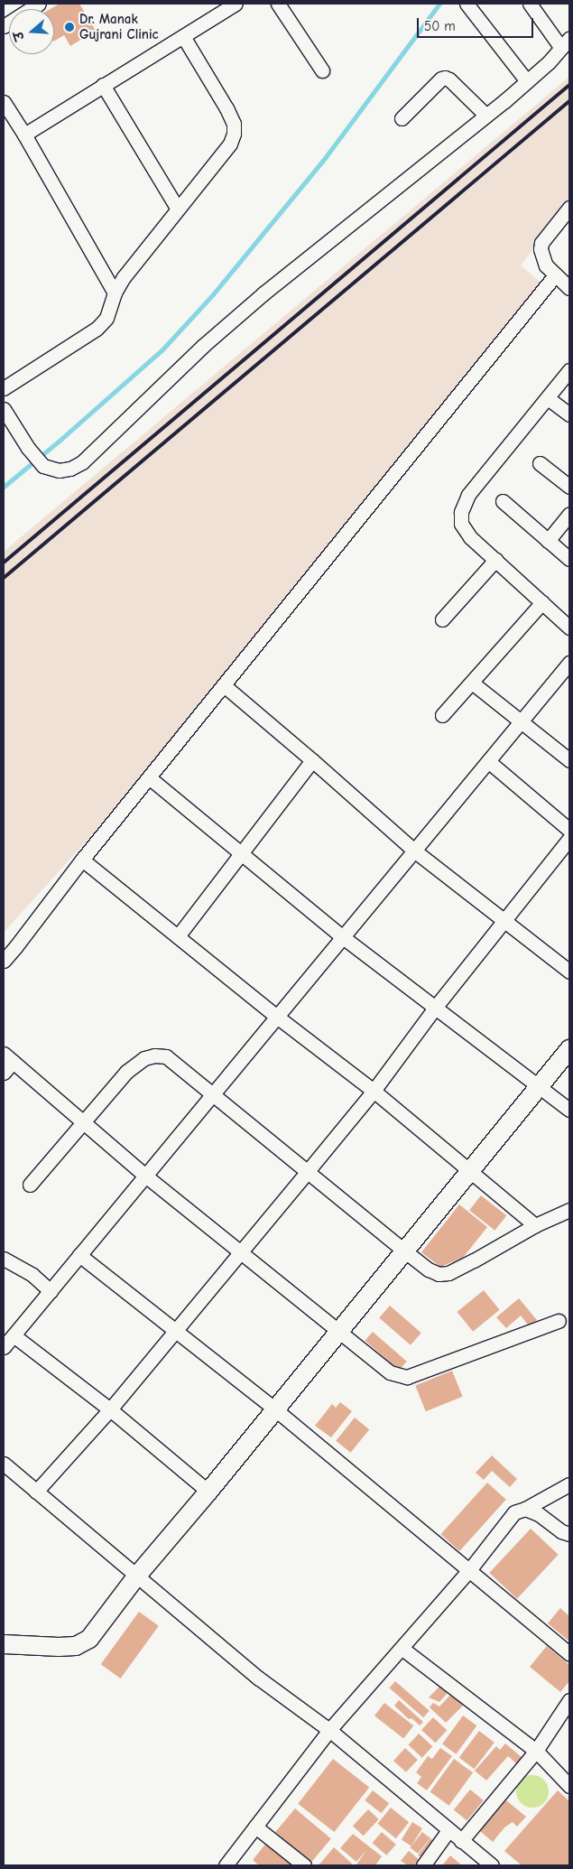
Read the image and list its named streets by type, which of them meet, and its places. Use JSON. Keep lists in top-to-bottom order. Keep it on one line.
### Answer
{"places":["Dr. Manak Gujrani Clinic"],"scale_bar":"50 m","north":"left"}
